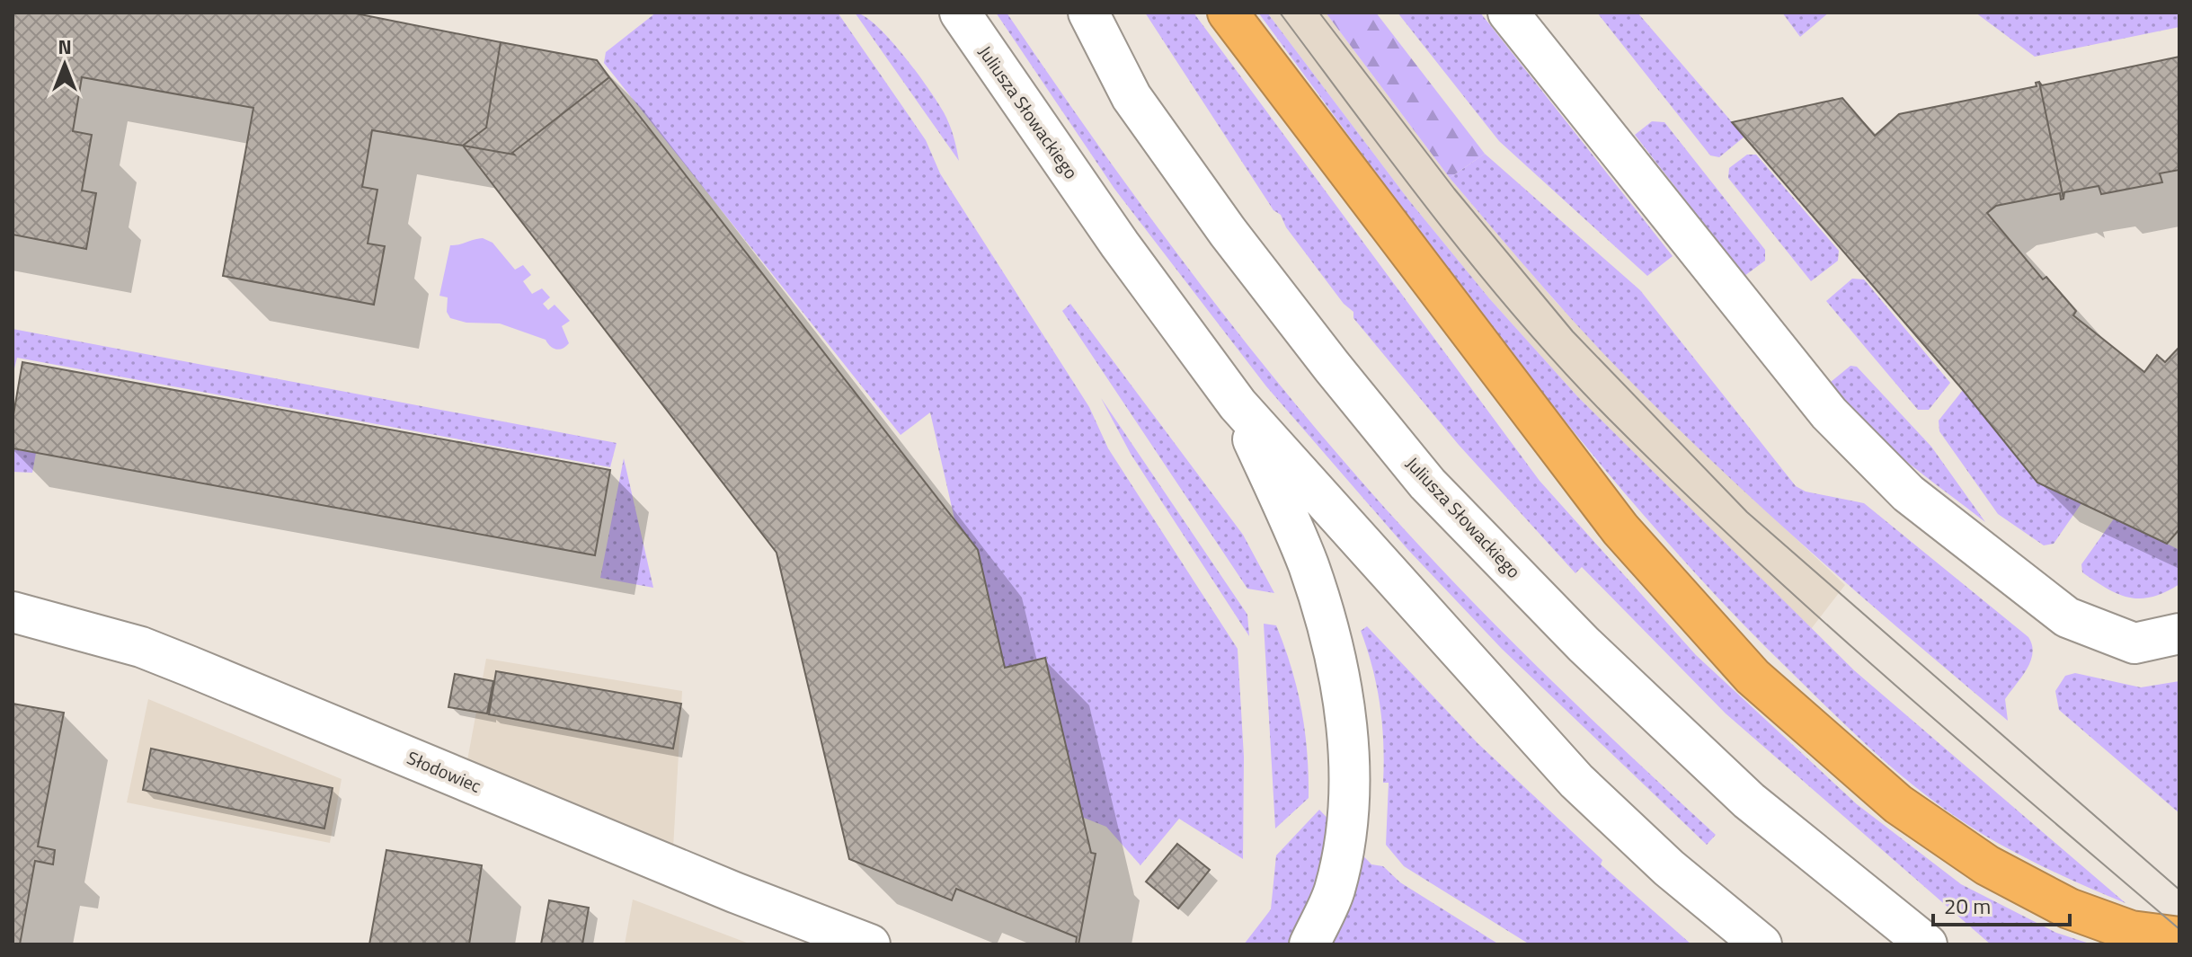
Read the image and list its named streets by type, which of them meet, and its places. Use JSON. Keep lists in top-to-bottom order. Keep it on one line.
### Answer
{"streets":{"main road":["Juliusza Słowackiego","Słodowiec"]},"scale_bar":"20 m","north":"top"}
